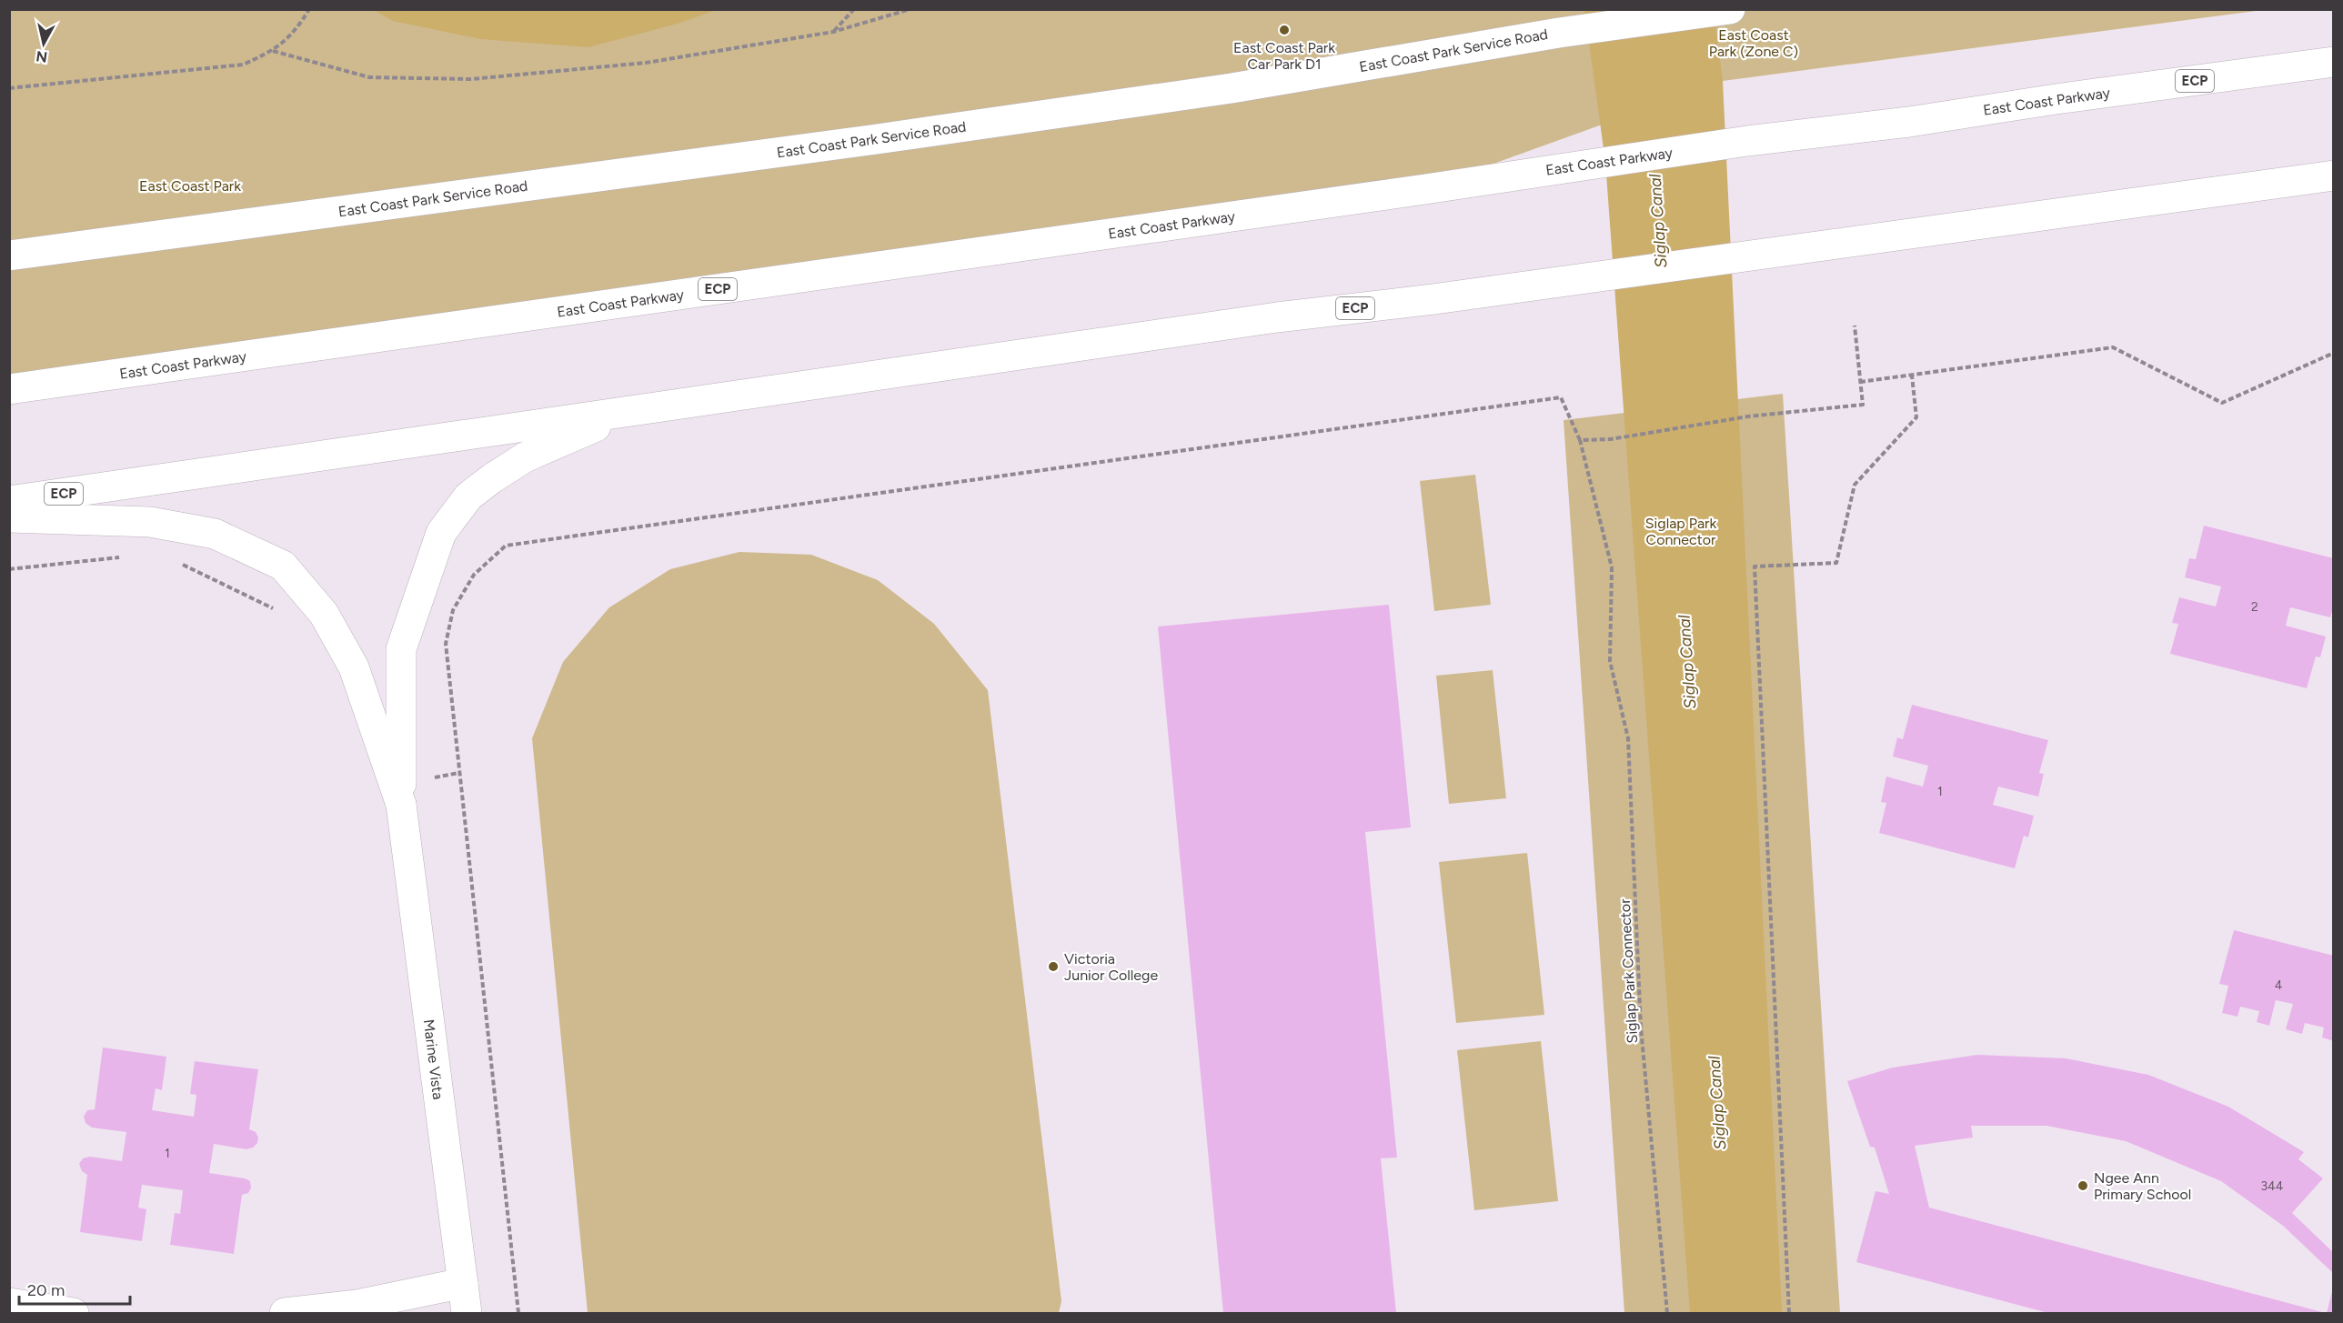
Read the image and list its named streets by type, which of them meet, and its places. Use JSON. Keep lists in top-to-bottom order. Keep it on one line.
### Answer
{"streets":{"main road":["East Coast Park Service Road","ECP","East Coast Parkway","Marine Vista"],"path":["Siglap Park Connector"]},"water":["Siglap Canal"],"parks":["East Coast Park (Zone C)","East Coast Park","Siglap Park Connector"],"places":["East Coast Park Car Park D1","Victoria Junior College","Ngee Ann Primary School"],"house_numbers":["2","1","4","1","344"],"scale_bar":"20 m","north":"bottom"}
